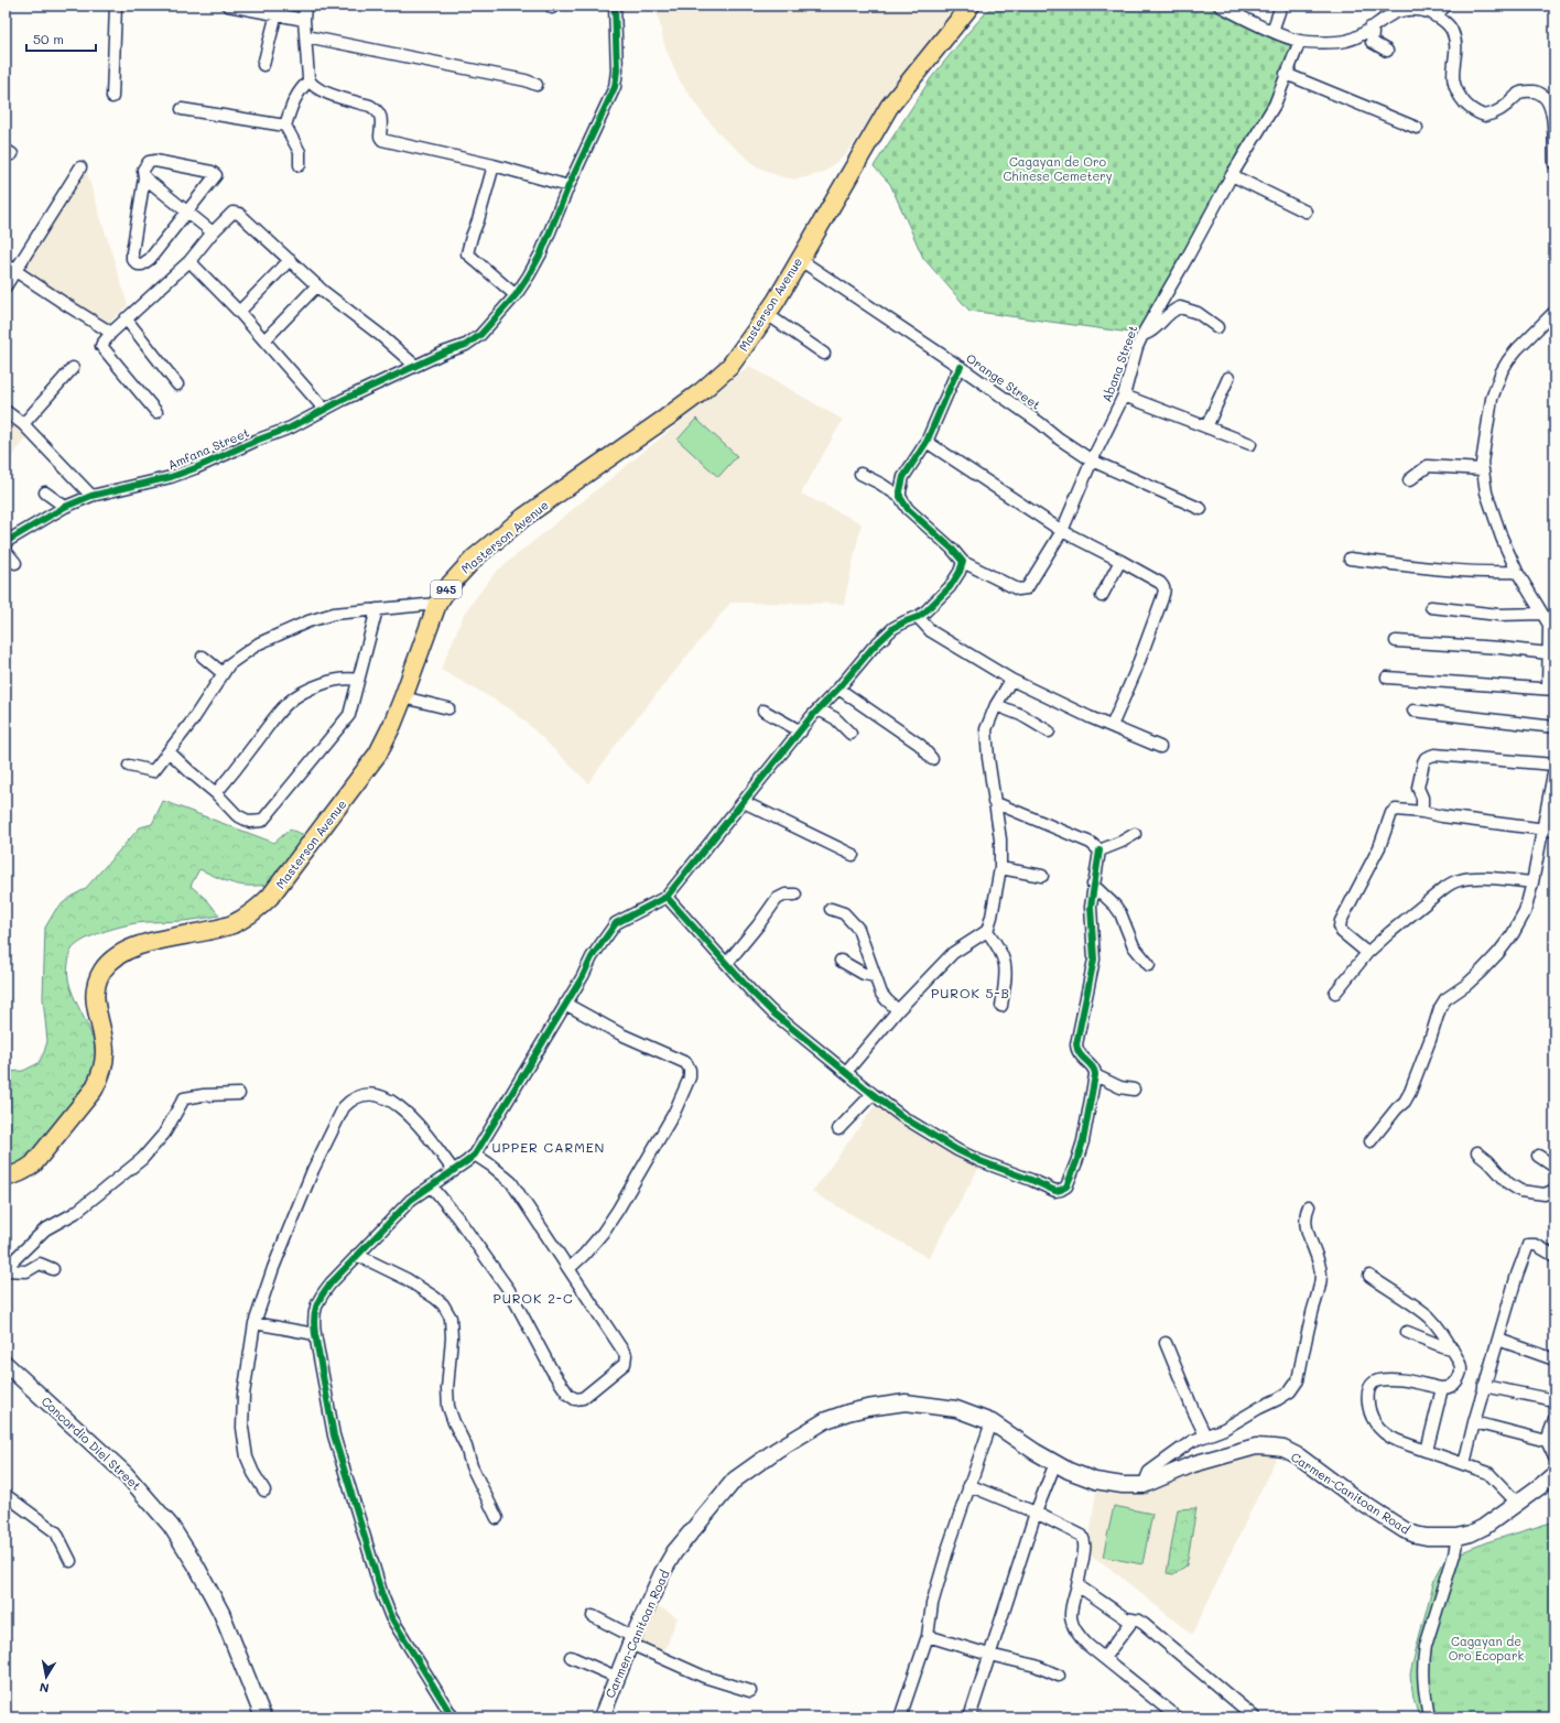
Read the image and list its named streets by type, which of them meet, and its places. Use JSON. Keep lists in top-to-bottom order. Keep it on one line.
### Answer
{"streets":{"main road":["Masterson Avenue","945","Concordio Diel Street","Carmen-Canitoan Road"],"street":["Abana Street","Orange Street","Amfana Street"]},"crossings":[["Masterson Avenue","Orange Street"],["Abana Street","Orange Street"]],"districts":["PUROK 5-B","UPPER CARMEN","PUROK 2-C"],"parks":["Cagayan de Oro Chinese Cemetery","Cagayan de Oro Ecopark"],"scale_bar":"50 m","north":"bottom"}
